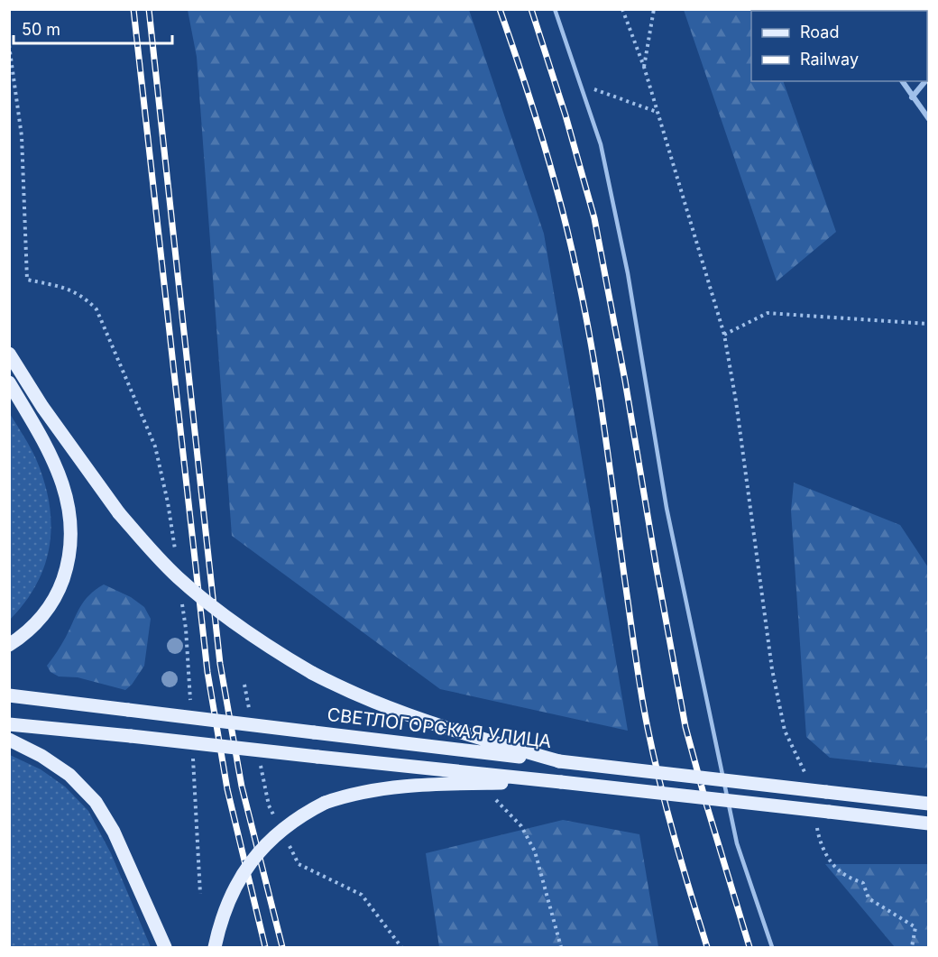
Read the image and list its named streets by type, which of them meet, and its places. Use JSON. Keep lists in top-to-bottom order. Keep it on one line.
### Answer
{"streets":{"main road":["СВЕТЛОГОРСКАЯ УЛИЦА"]},"legend":["Road","Railway"],"scale_bar":"50 m"}
